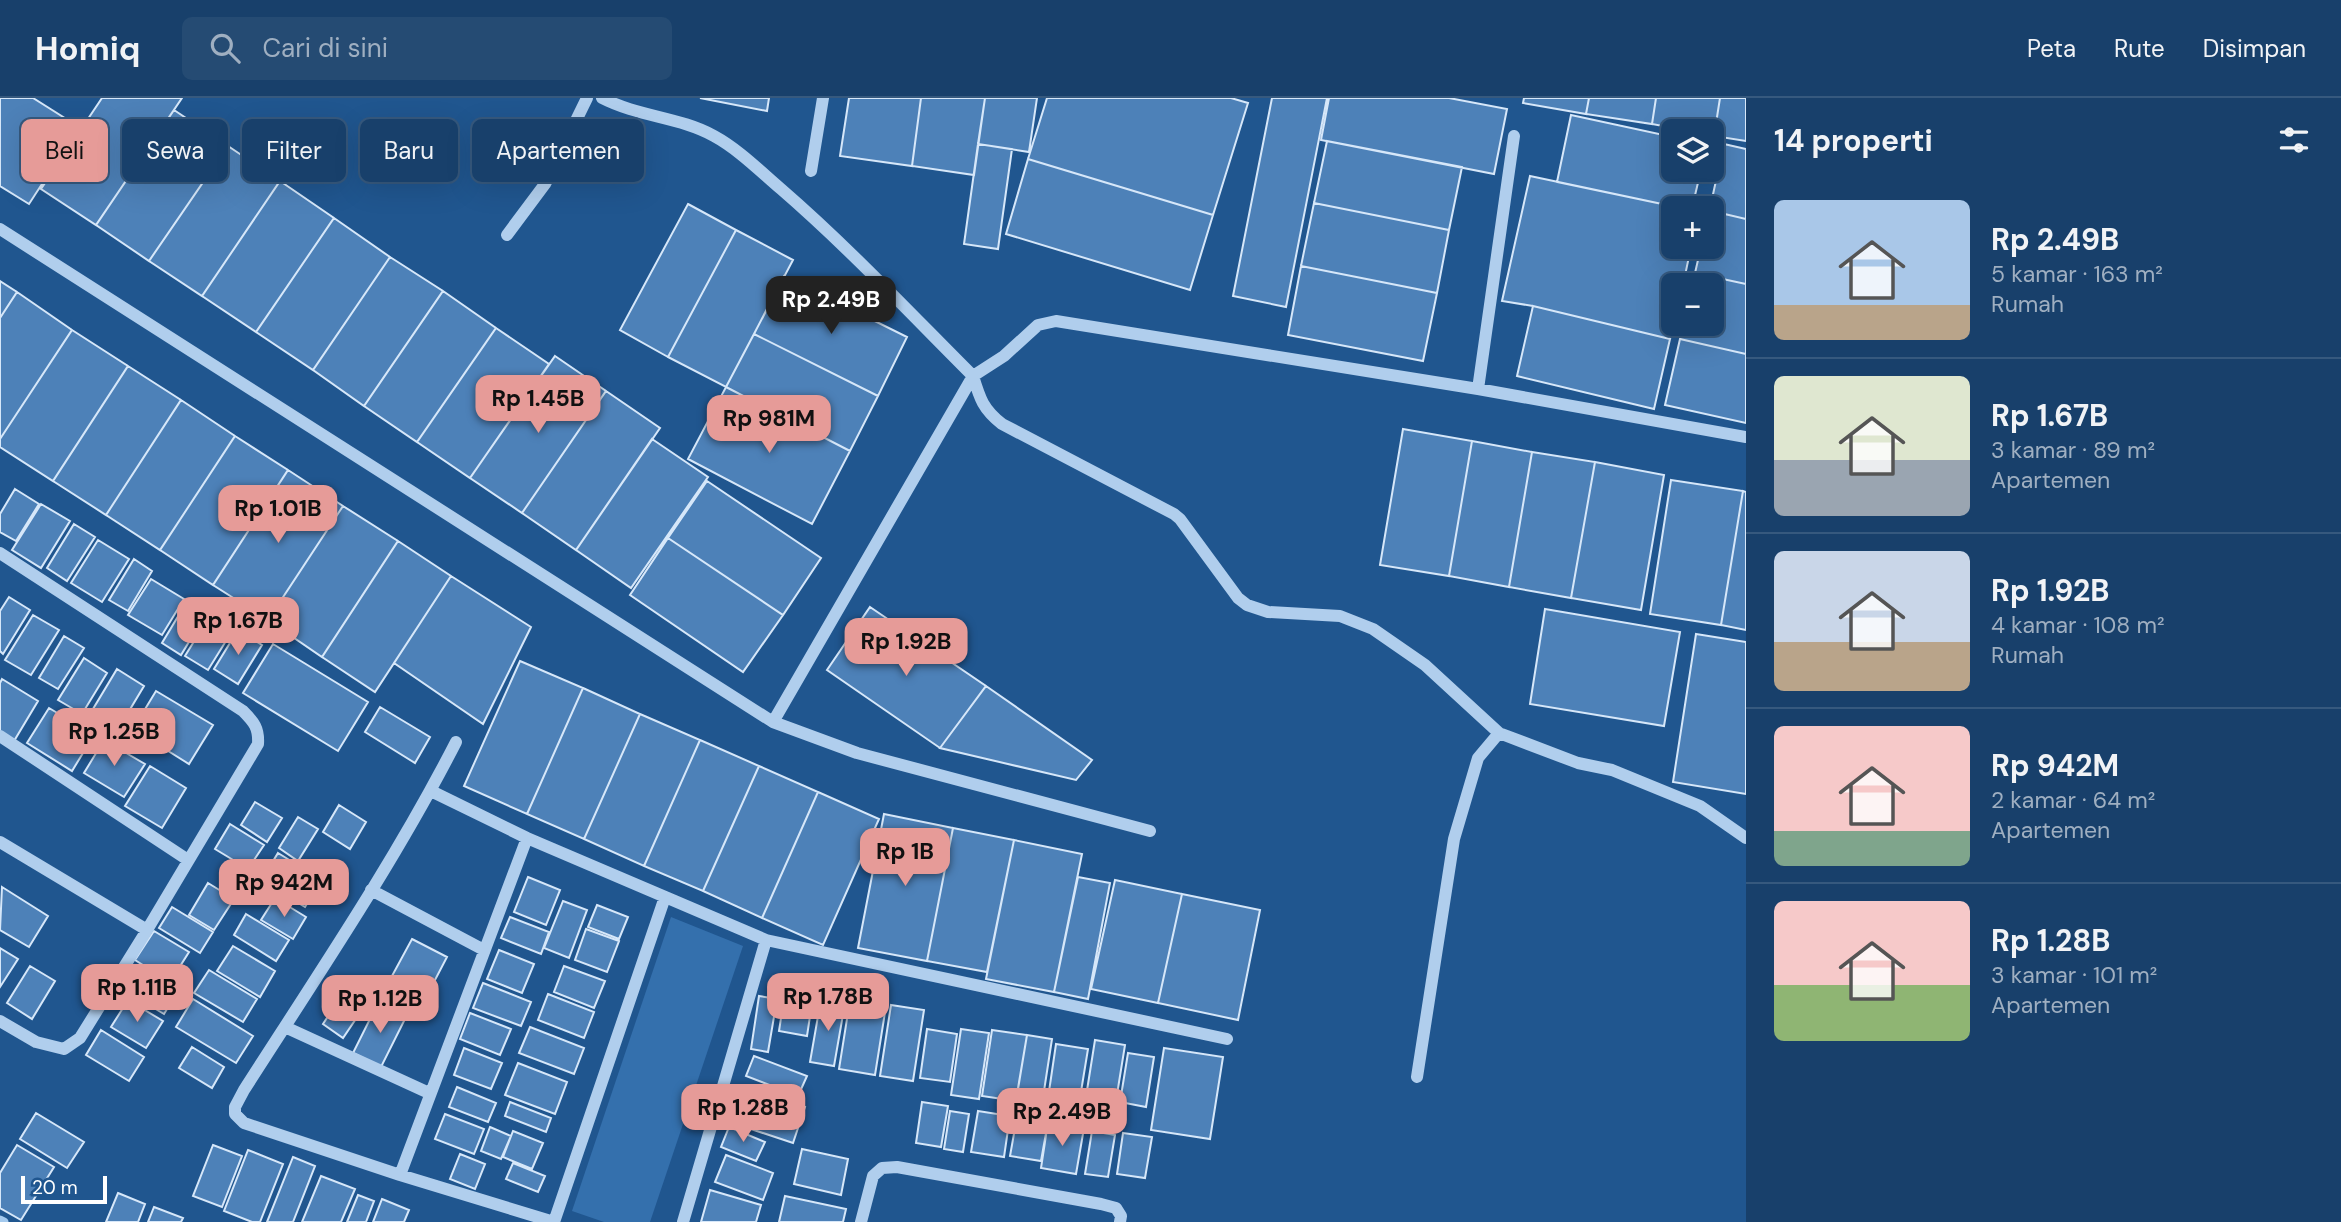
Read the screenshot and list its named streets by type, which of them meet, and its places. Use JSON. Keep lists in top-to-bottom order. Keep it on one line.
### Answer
{"scale_bar":"20 m","page":{"header":"Homiq","search":"Cari di sini","nav":["Peta","Rute","Disimpan"],"heading":"14 properti","map_buttons":["+","−"],"chip":["Beli","Sewa","Filter","Baru","Apartemen"],"list":[{"name":"Rp 2.49B","note":"5 kamar · 163 m² · Rumah"},{"name":"Rp 1.67B","note":"3 kamar · 89 m² · Apartemen"},{"name":"Rp 1.92B","note":"4 kamar · 108 m² · Rumah"},{"name":"Rp 942M","note":"2 kamar · 64 m² · Apartemen"},{"name":"Rp 1.28B","note":"3 kamar · 101 m² · Apartemen"}],"price":["Rp 2.49B","Rp 1.45B","Rp 981M","Rp 1.01B","Rp 1.67B","Rp 1.92B","Rp 1.25B","Rp 1B","Rp 942M","Rp 1.11B","Rp 1.78B","Rp 1.12B","Rp 1.28B","Rp 2.49B"],"scale":"20 m"}}
